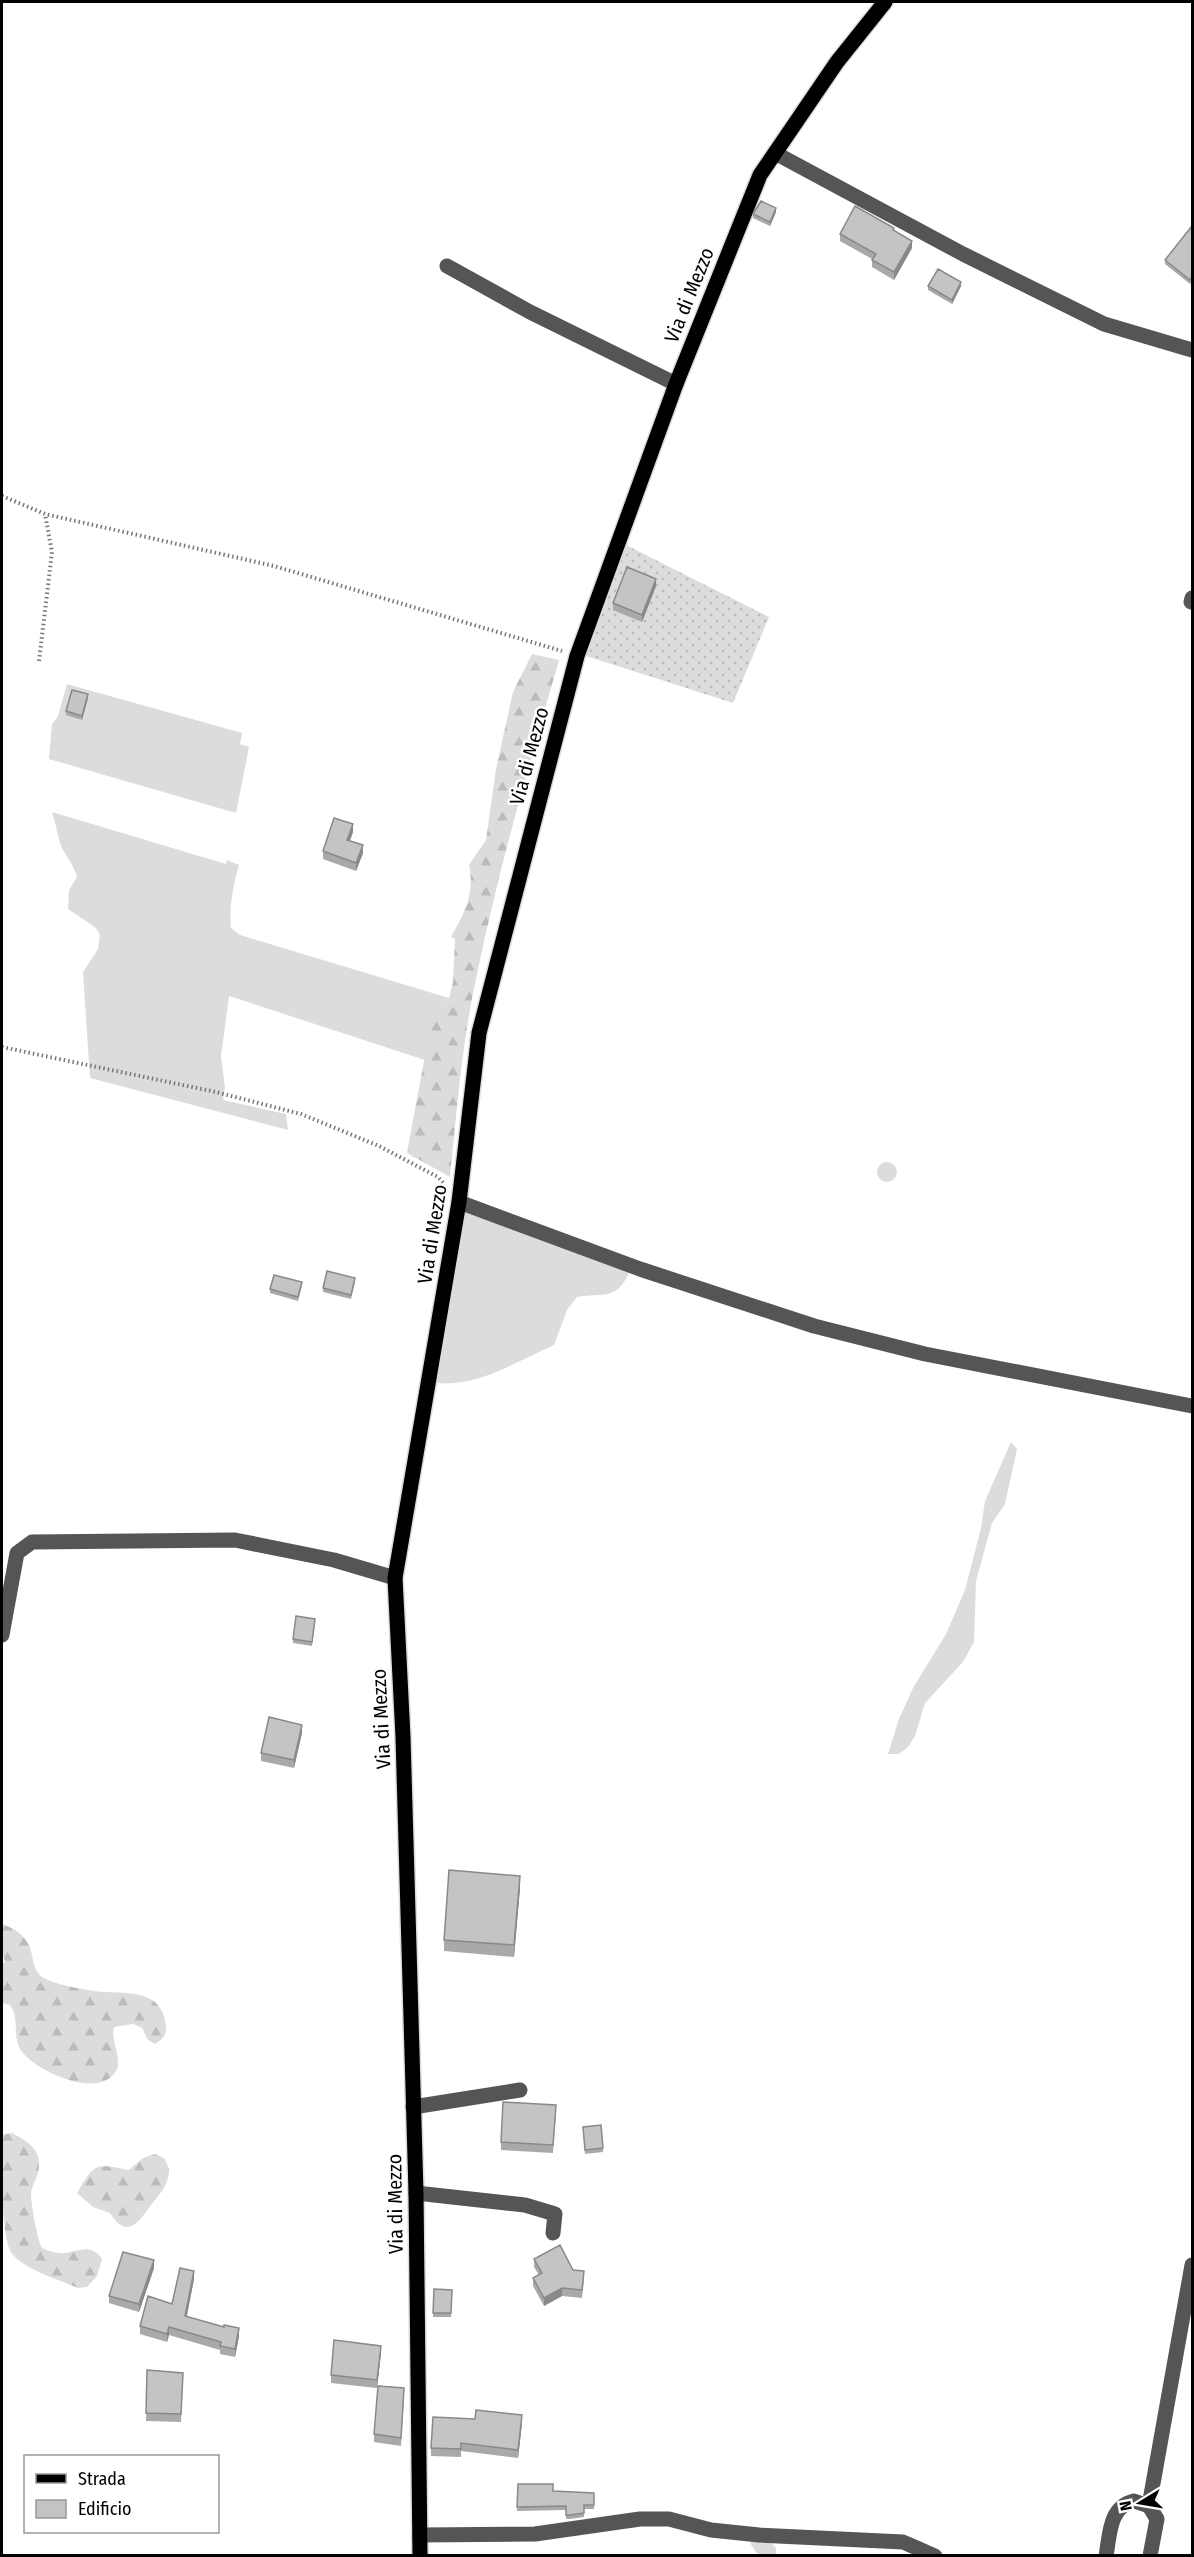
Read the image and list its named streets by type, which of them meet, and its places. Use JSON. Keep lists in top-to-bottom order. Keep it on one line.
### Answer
{"streets":{"main road":["Via di Mezzo"]},"legend":["Strada","Edificio"],"north":"left"}
